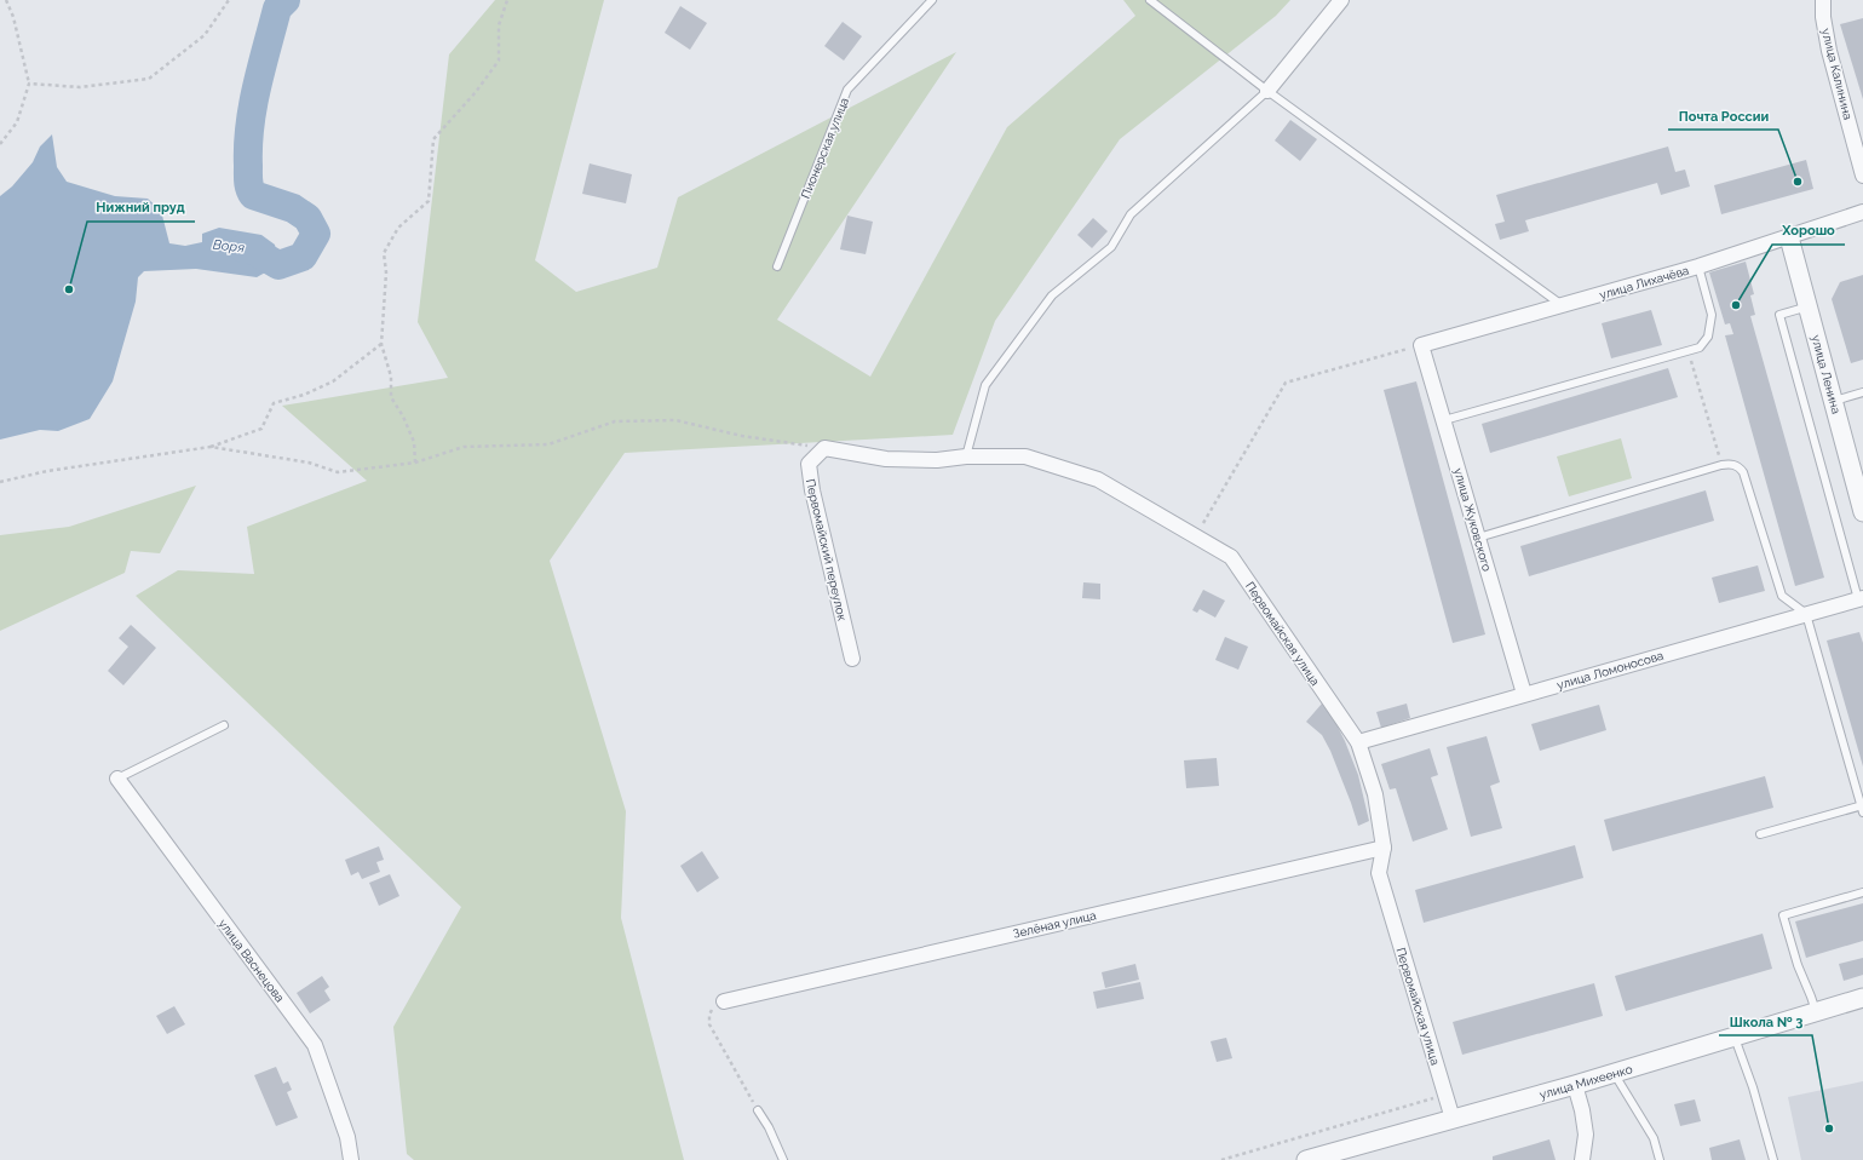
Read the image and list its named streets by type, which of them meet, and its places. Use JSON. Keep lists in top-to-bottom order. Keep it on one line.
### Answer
{"streets":{"street":["улица Калинина","улица Лихачёва","улица Ленина","улица Жуковского","Первомайский переулок","Первомайская улица","улица Ломоносова","Зелёная улица","улица Васнецова","улица Михеенко"],"lane":["Пионерская улица"]},"crossings":[["улица Лихачёва","улица Ленина"],["улица Лихачёва","улица Жуковского"],["улица Жуковского","улица Ломоносова"],["Первомайский переулок","Первомайская улица"],["Первомайская улица","улица Ломоносова"],["Первомайская улица","Зелёная улица"],["Первомайская улица","улица Михеенко"]],"water":["Воря"],"places":["Почта России","Нижний пруд","Хорошо","Школа № 3"]}
